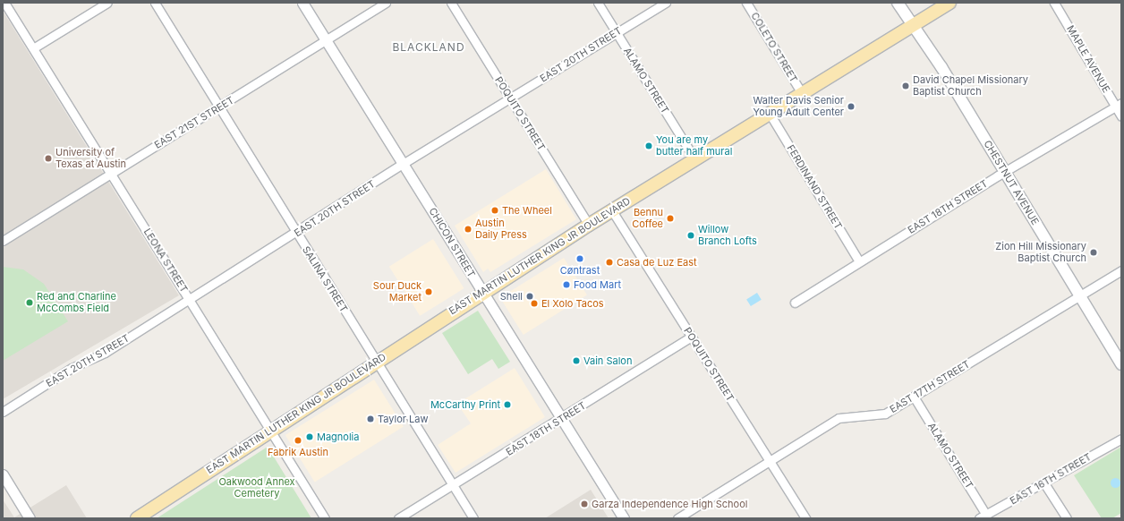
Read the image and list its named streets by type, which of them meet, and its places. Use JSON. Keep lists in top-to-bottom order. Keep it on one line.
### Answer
{"streets":{"main road":["CHESTNUT AVENUE","EAST MARTIN LUTHER KING JR BOULEVARD"],"street":["COLETO STREET","EAST 20TH STREET","MAPLE AVENUE","ALAMO STREET","POQUITO STREET","EAST 21ST STREET","FERDINAND STREET","EAST 18TH STREET","CHICON STREET","LEONA STREET","SALINA STREET","EAST 17TH STREET","EAST 16TH STREET"]},"crossings":[["COLETO STREET","EAST MARTIN LUTHER KING JR BOULEVARD"],["EAST 20TH STREET","ALAMO STREET"],["EAST 20TH STREET","POQUITO STREET"],["EAST 20TH STREET","CHICON STREET"],["EAST 20TH STREET","LEONA STREET"],["EAST 20TH STREET","SALINA STREET"],["MAPLE AVENUE","EAST 18TH STREET"],["ALAMO STREET","EAST MARTIN LUTHER KING JR BOULEVARD"],["ALAMO STREET","EAST 17TH STREET"],["ALAMO STREET","EAST 16TH STREET"],["POQUITO STREET","EAST 18TH STREET"],["POQUITO STREET","EAST MARTIN LUTHER KING JR BOULEVARD"],["POQUITO STREET","EAST 17TH STREET"],["EAST 21ST STREET","CHICON STREET"],["EAST 21ST STREET","LEONA STREET"],["EAST 21ST STREET","SALINA STREET"],["CHESTNUT AVENUE","EAST 18TH STREET"],["CHESTNUT AVENUE","EAST MARTIN LUTHER KING JR BOULEVARD"],["CHESTNUT AVENUE","EAST 17TH STREET"],["FERDINAND STREET","EAST 18TH STREET"],["FERDINAND STREET","EAST MARTIN LUTHER KING JR BOULEVARD"],["EAST 18TH STREET","CHICON STREET"],["EAST 18TH STREET","SALINA STREET"],["CHICON STREET","EAST MARTIN LUTHER KING JR BOULEVARD"],["EAST MARTIN LUTHER KING JR BOULEVARD","LEONA STREET"],["EAST MARTIN LUTHER KING JR BOULEVARD","SALINA STREET"]],"districts":["BLACKLAND"],"parks":["Oakwood Annex Cemetery"],"places":["David Chapel Missionary Baptist Church","Walter Davis Senior Young Adult Center","You are my butter half mural","University of Texas at Austin","The Wheel","Bennu Coffee","Austin Daily Press","Willow Branch Lofts","Zion Hill Missionary Baptist Church","Cøntrast","Casa de Luz East","Food Mart","Sour Duck Market","Shell","Red and Charline McCombs Field","El Xolo Tacos","Vain Salon","McCarthy Print","Taylor Law","Magnolia","Fabrik Austin","Garza Independence High School"]}
